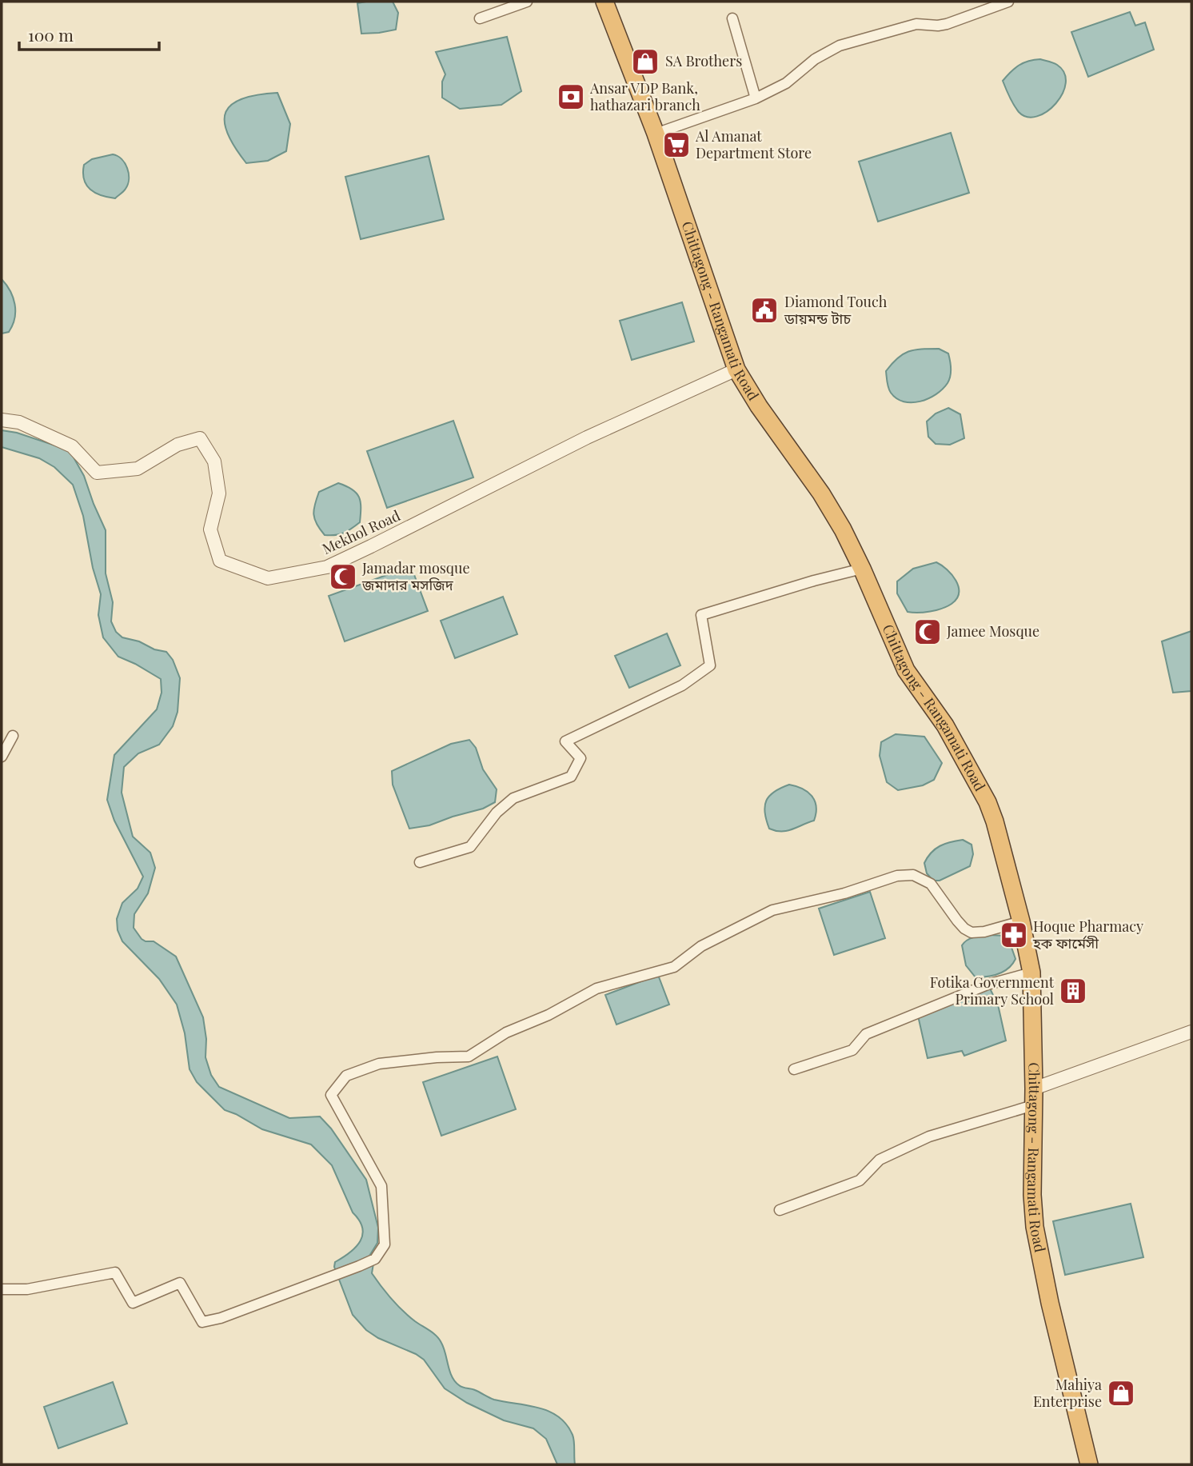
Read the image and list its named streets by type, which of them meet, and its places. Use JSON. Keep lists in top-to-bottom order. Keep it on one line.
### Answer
{"streets":{"highway":["Chittagong - Rangamati Road"],"street":["Mekhol Road"]},"crossings":[["Chittagong - Rangamati Road","Mekhol Road"]],"places":{"shop":["SA Brothers","Mahiya Enterprise"],"bank":["Ansar VDP Bank, hathazari branch"],"supermarket":["Al Amanat Department Store"],"public building":["Diamond Touch ডায়মন্ড টাচ"],"mosque":["Jamadar mosque জমাদার মসজিদ","Jamee Mosque"],"pharmacy":["Hoque Pharmacy হক ফার্মেসী"],"building":["Fotika Government Primary School"]},"scale_bar":"100 m"}
